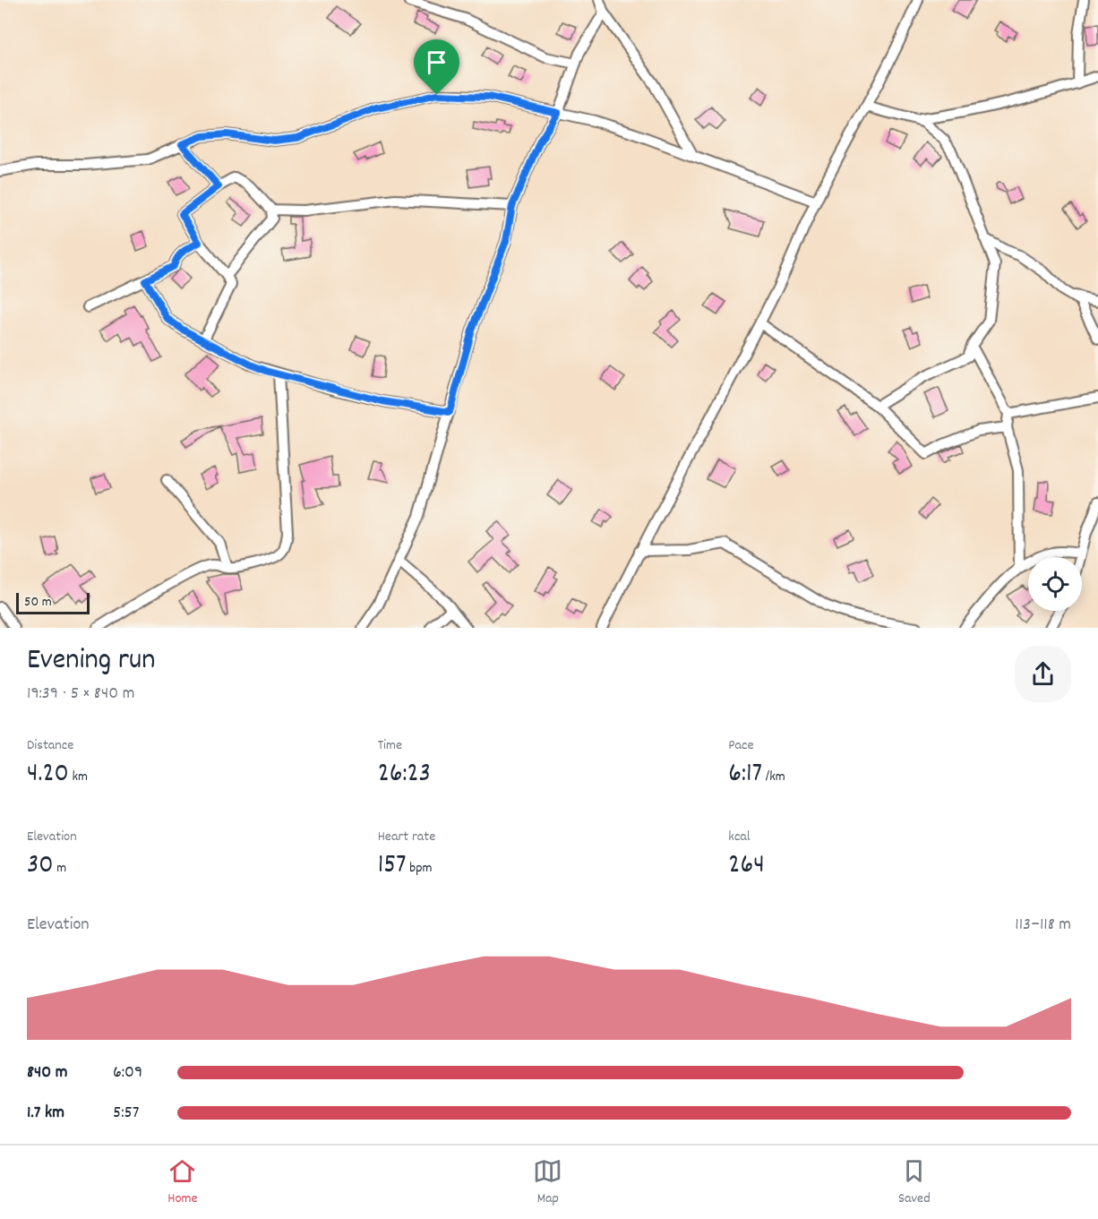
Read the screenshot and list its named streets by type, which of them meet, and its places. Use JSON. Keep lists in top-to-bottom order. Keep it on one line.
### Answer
{"scale_bar":"50 m","page":{"scale":"50 m","heading":["Evening run","19:39 · 5 × 840 m"],"stats":[["Distance","4.20 km"],["Time","26:23"],["Pace","6:17 /km"],["Elevation","30 m"],["Heart rate","157 bpm"],["kcal","264"]],"chart":["Elevation","113–118 m"],"list":[{"name":"840 m","note":"6:09"},{"name":"1.7 km","note":"5:57"}],"tabs":["Home","Map","Saved"]}}
